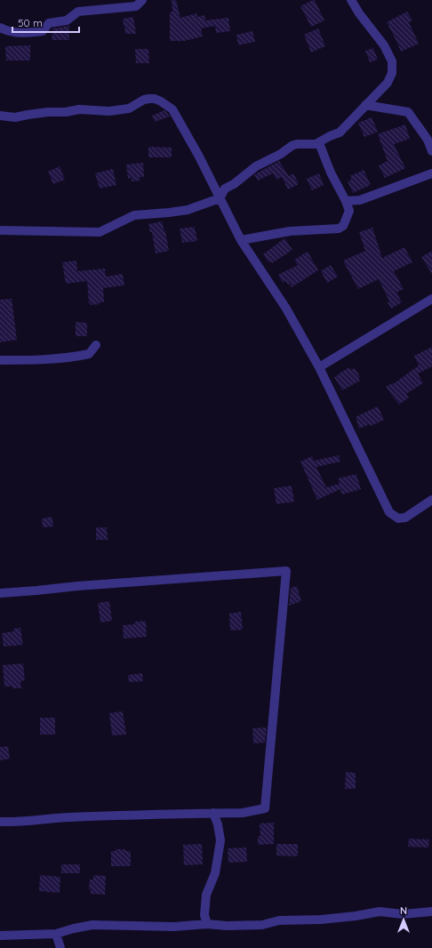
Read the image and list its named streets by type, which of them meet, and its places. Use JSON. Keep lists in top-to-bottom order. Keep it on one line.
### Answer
{"scale_bar":"50 m","north":"top"}
